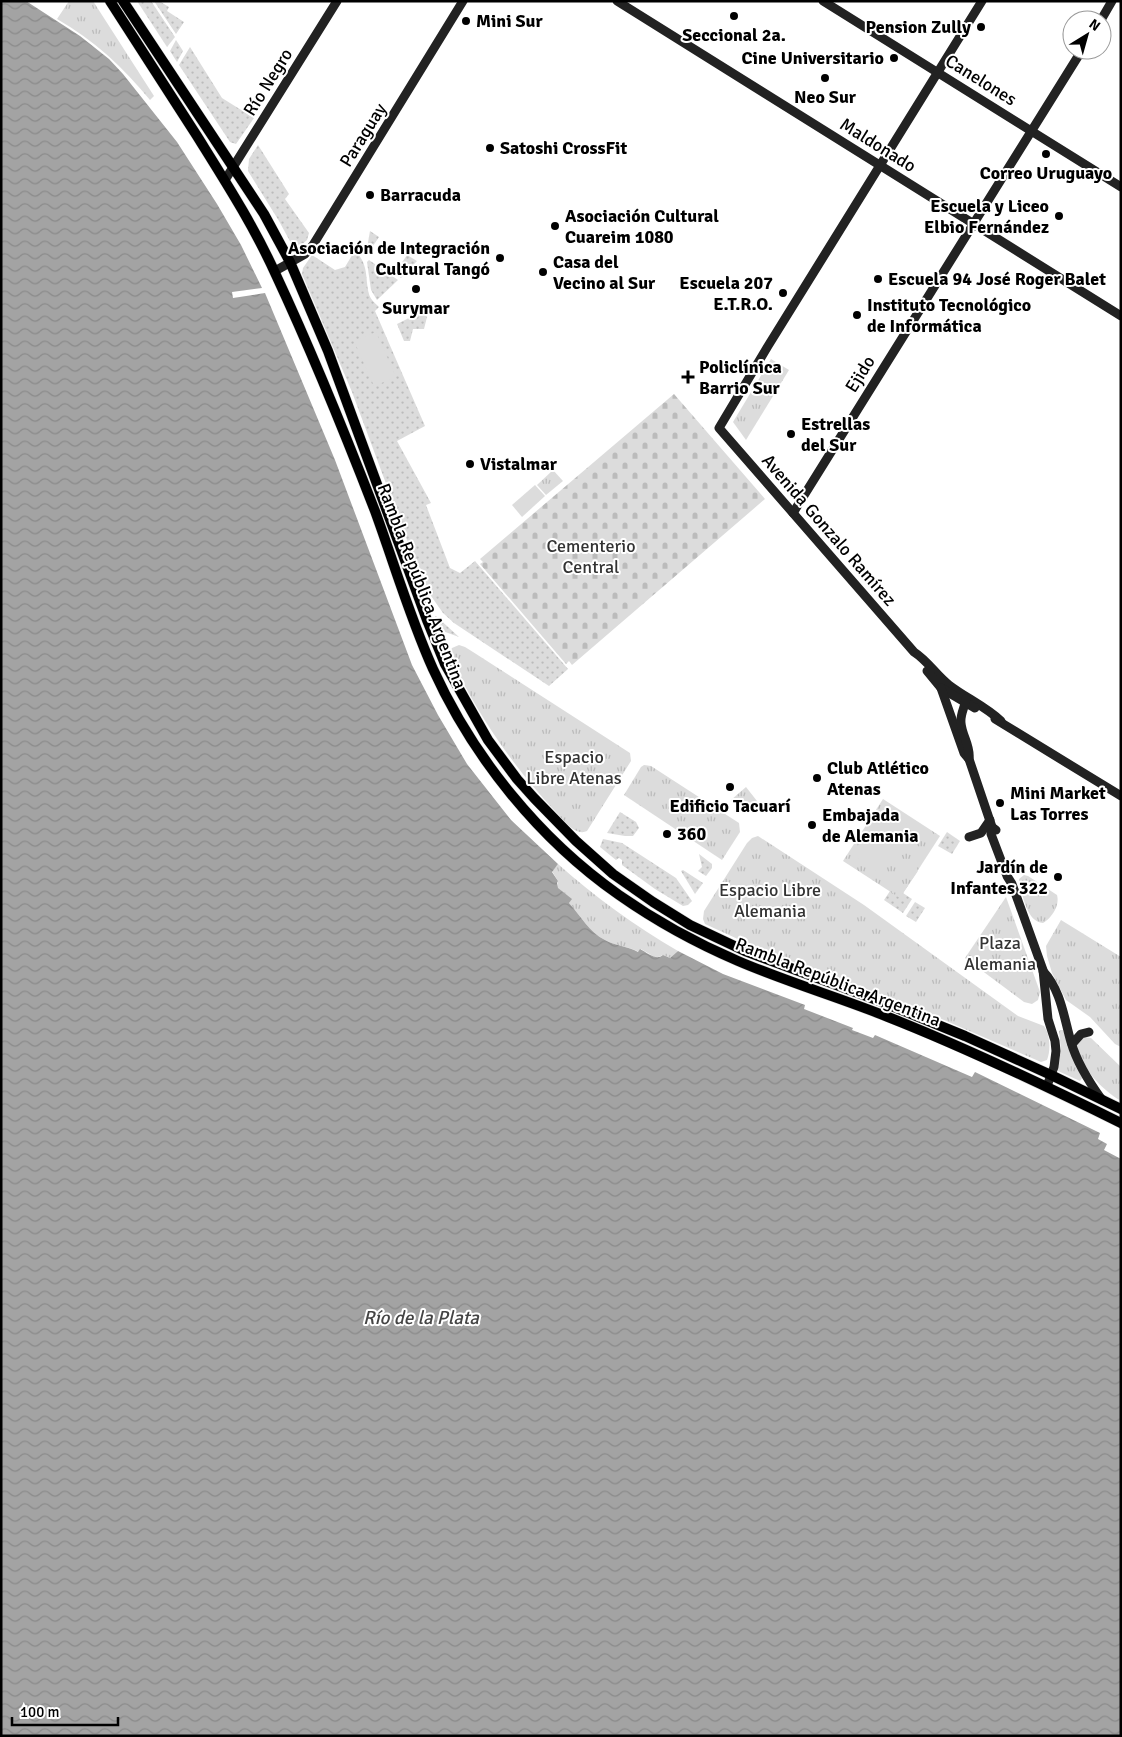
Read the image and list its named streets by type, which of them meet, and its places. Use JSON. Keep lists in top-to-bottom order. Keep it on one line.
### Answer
{"streets":{"main road":["Rambla República Argentina"],"street":["Canelones","Río Negro","Paraguay","Maldonado","Ejido","Avenida Gonzalo Ramírez"]},"crossings":[["Canelones","Ejido"],["Río Negro","Rambla República Argentina"],["Paraguay","Rambla República Argentina"],["Maldonado","Ejido"],["Maldonado","Avenida Gonzalo Ramírez"],["Ejido","Avenida Gonzalo Ramírez"]],"water":["Río de la Plata"],"parks":["Cementerio Central","Espacio Libre Atenas","Espacio Libre Alemania","Plaza Alemania"],"places":{"other":["Seccional 2a.","Mini Sur","Pension Zully","Cine Universitario","Neo Sur","Satoshi CrossFit","Correo Uruguayo","Barracuda","Escuela y Liceo Elbio Fernández","Asociación Cultural Cuareim 1080","Asociación de Integración Cultural Tangó","Casa del Vecino al Sur","Escuela 94 José Roger Balet","Surymar","Escuela 207 E.T.R.O.","Instituto Tecnológico de Informática","Estrellas del Sur","Vistalmar","Club Atlético Atenas","Edificio Tacuarí","Mini Market Las Torres","Embajada de Alemania","360","Jardín de Infantes 322"],"health":["Policlínica Barrio Sur"]},"scale_bar":"100 m","north":"top right"}
